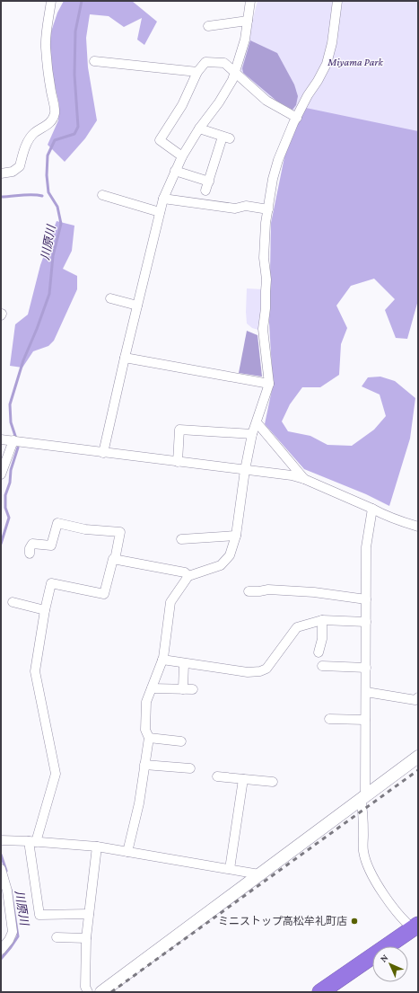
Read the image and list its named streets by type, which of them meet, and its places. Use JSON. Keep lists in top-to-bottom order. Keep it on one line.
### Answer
{"water":["川原川"],"parks":["Miyama Park"],"places":["ミニストップ高松牟礼町店"],"north":"top left"}
